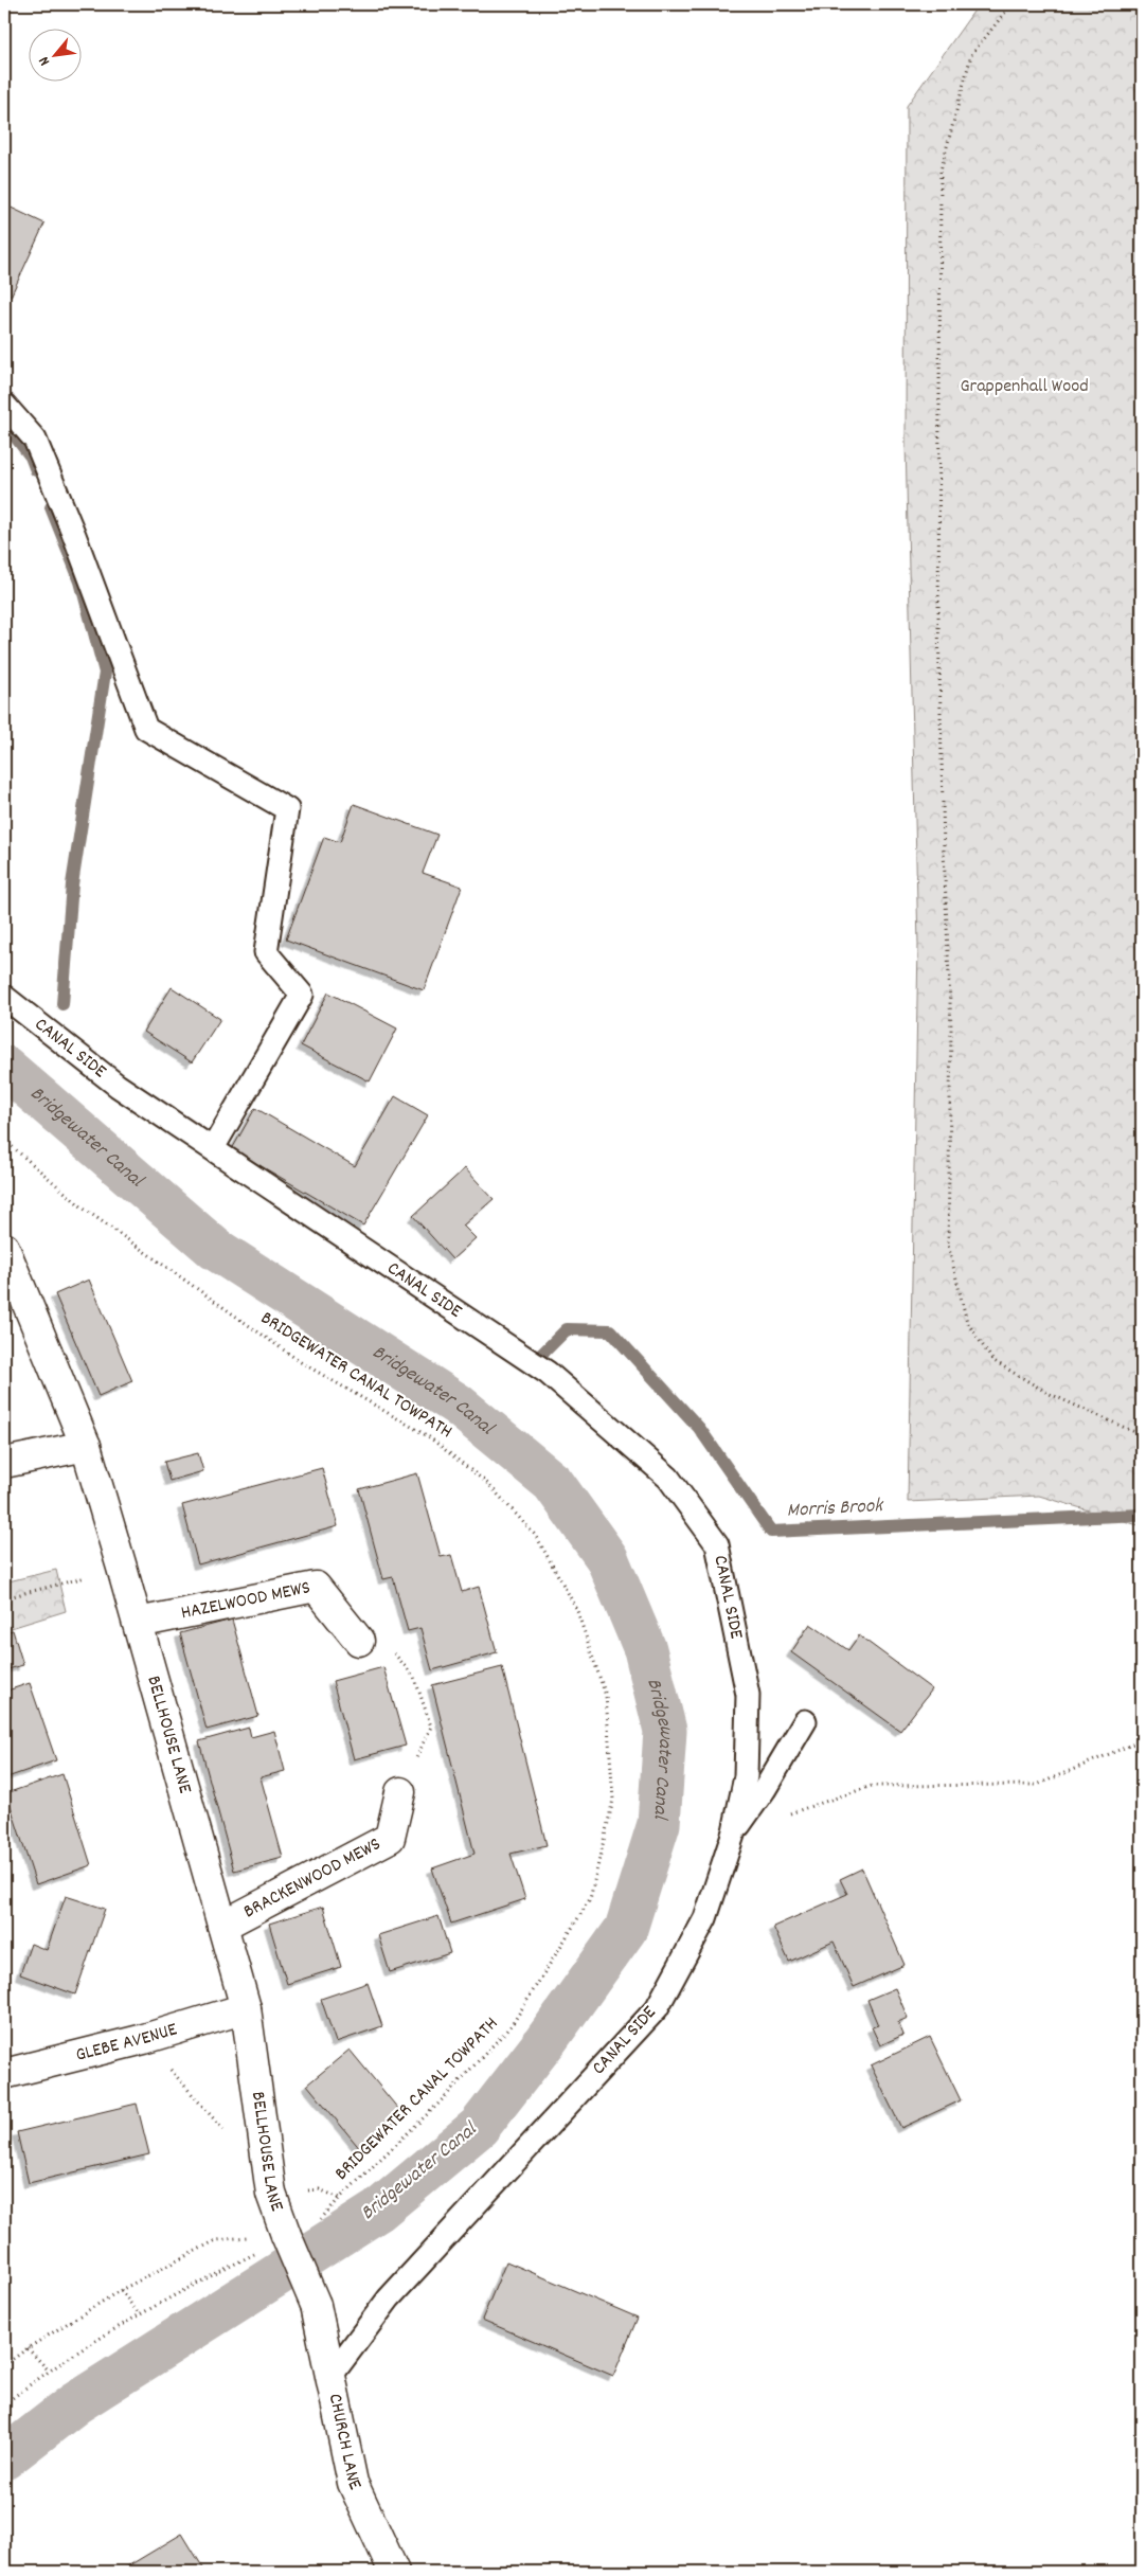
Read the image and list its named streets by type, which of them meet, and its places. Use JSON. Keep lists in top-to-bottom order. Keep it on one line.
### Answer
{"streets":{"street":["HAZELWOOD MEWS","BELLHOUSE LANE","BRACKENWOOD MEWS","GLEBE AVENUE","CHURCH LANE"],"lane":["CANAL SIDE"],"path":["BRIDGEWATER CANAL TOWPATH"]},"crossings":[["CANAL SIDE","CHURCH LANE"],["HAZELWOOD MEWS","BELLHOUSE LANE"],["BELLHOUSE LANE","BRACKENWOOD MEWS"],["BELLHOUSE LANE","GLEBE AVENUE"],["BELLHOUSE LANE","CHURCH LANE"]],"water":["Bridgewater Canal","Morris Brook"],"parks":["Grappenhall Wood"],"north":"bottom left"}
